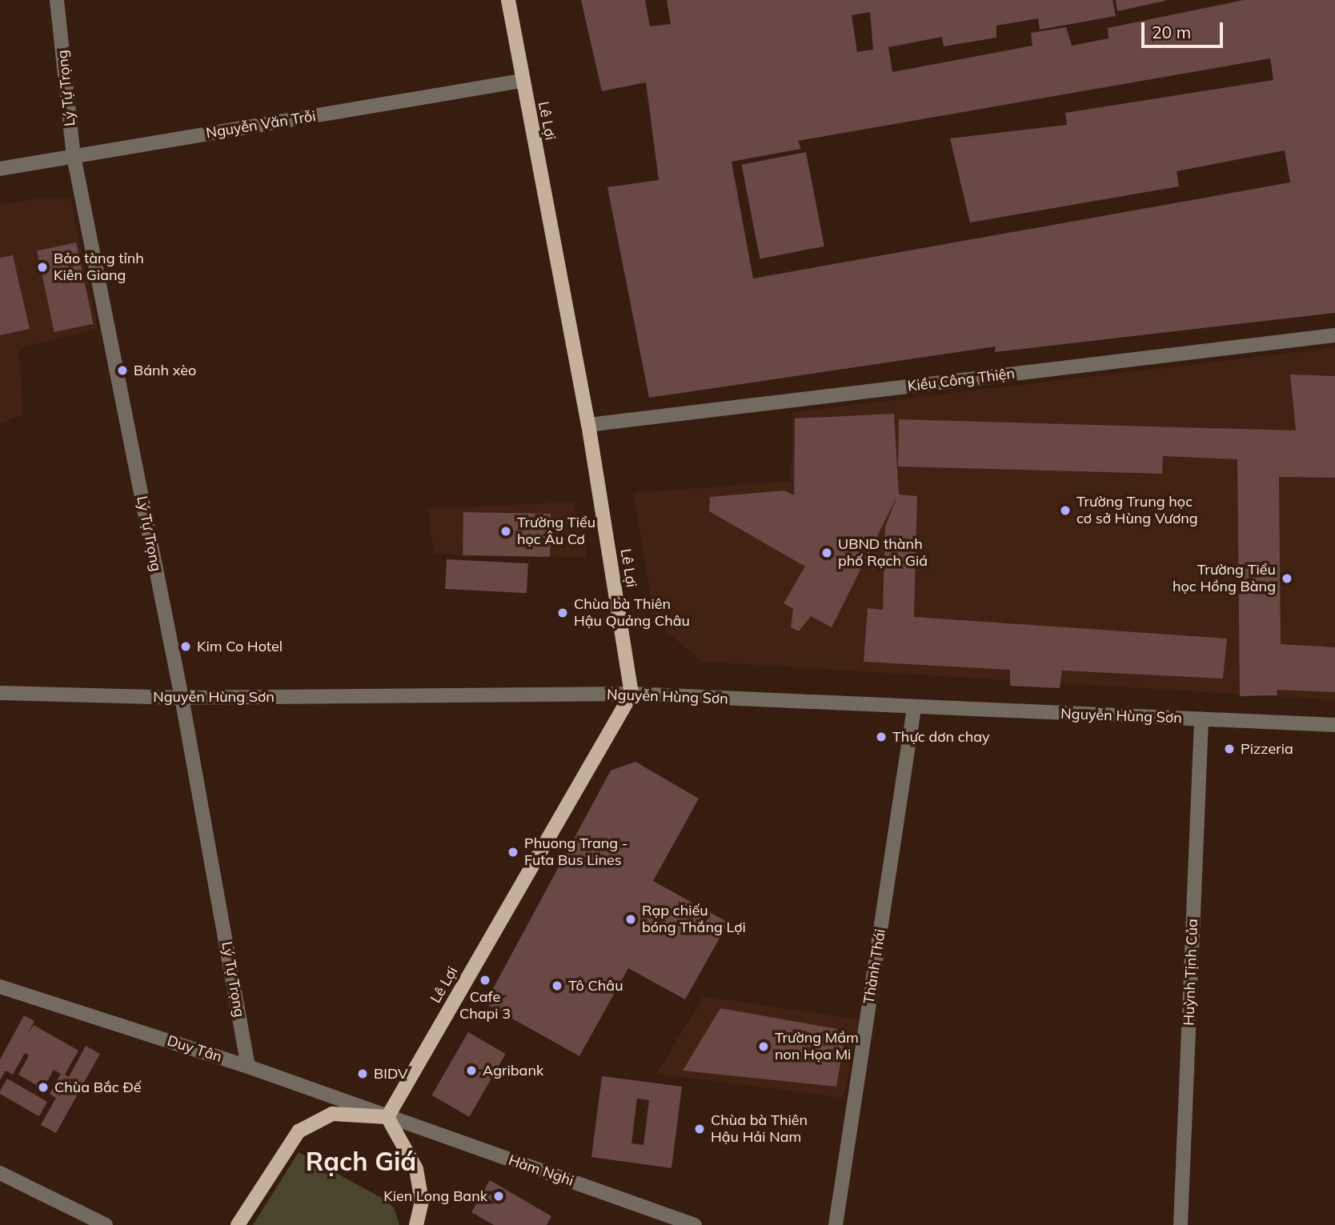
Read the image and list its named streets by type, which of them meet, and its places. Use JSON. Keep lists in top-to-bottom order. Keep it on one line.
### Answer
{"streets":{"main road":["Lê Lợi"],"street":["Lý Tự Trọng","Nguyễn Văn Trỗi","Kiều Công Thiện","Nguyễn Hùng Sơn","Thành Thái","Huỳnh Tịnh Của","Duy Tân","Hàm Nghi"]},"crossings":[["Lý Tự Trọng","Nguyễn Văn Trỗi"],["Lý Tự Trọng","Nguyễn Hùng Sơn"],["Lý Tự Trọng","Duy Tân"],["Lê Lợi","Nguyễn Văn Trỗi"],["Lê Lợi","Kiều Công Thiện"],["Lê Lợi","Nguyễn Hùng Sơn"],["Lê Lợi","Duy Tân"],["Lê Lợi","Hàm Nghi"],["Nguyễn Hùng Sơn","Thành Thái"],["Nguyễn Hùng Sơn","Huỳnh Tịnh Của"],["Duy Tân","Hàm Nghi"]],"districts":["Rạch Giá"],"places":["Bảo tàng tỉnh Kiên Giang","Bánh xèo","Trường Trung học cơ sở Hùng Vương","Trường Tiểu học Âu Cơ","UBND thành phố Rạch Giá","Trường Tiểu học Hồng Bàng","Chùa bà Thiên Hậu Quảng Châu","Kim Co Hotel","Thực dơn chay","Pizzeria","Phuong Trang - Futa Bus Lines","Rạp chiếu bóng Thắng Lợi","Cafe Chapi 3","Tô Châu","Trường Mầm non Họa Mi","Agribank","BIDV","Chùa Bắc Đế","Chùa bà Thiên Hậu Hải Nam","Kien Long Bank"],"scale_bar":"20 m"}
